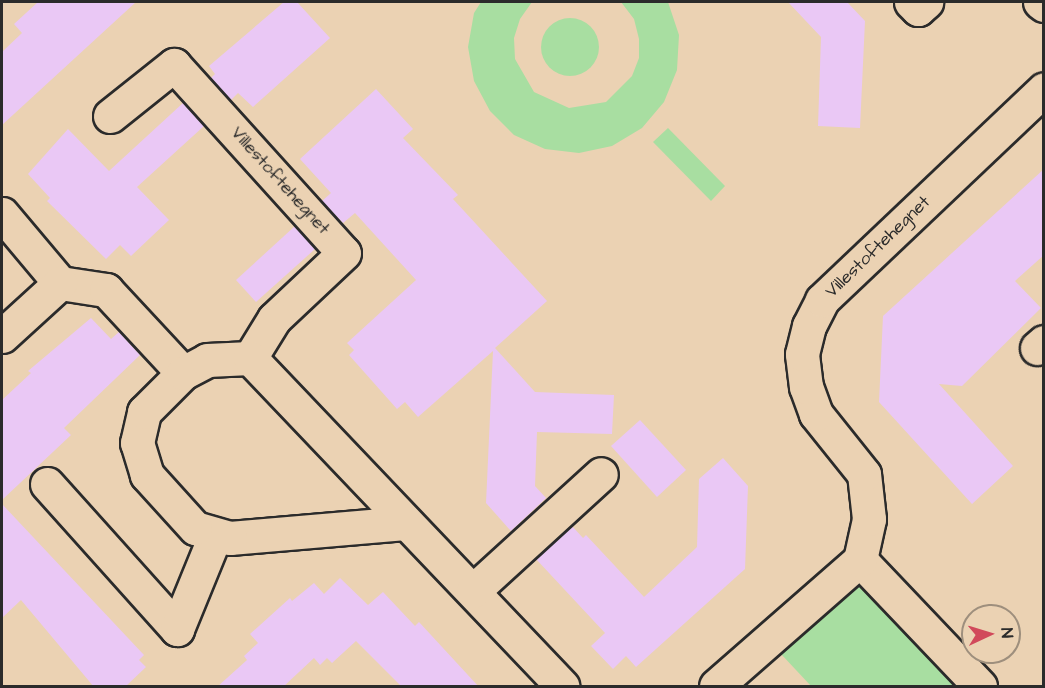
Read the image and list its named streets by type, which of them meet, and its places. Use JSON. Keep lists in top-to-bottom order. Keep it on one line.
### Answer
{"streets":{"street":["Villestoftehegnet"]},"north":"right"}
